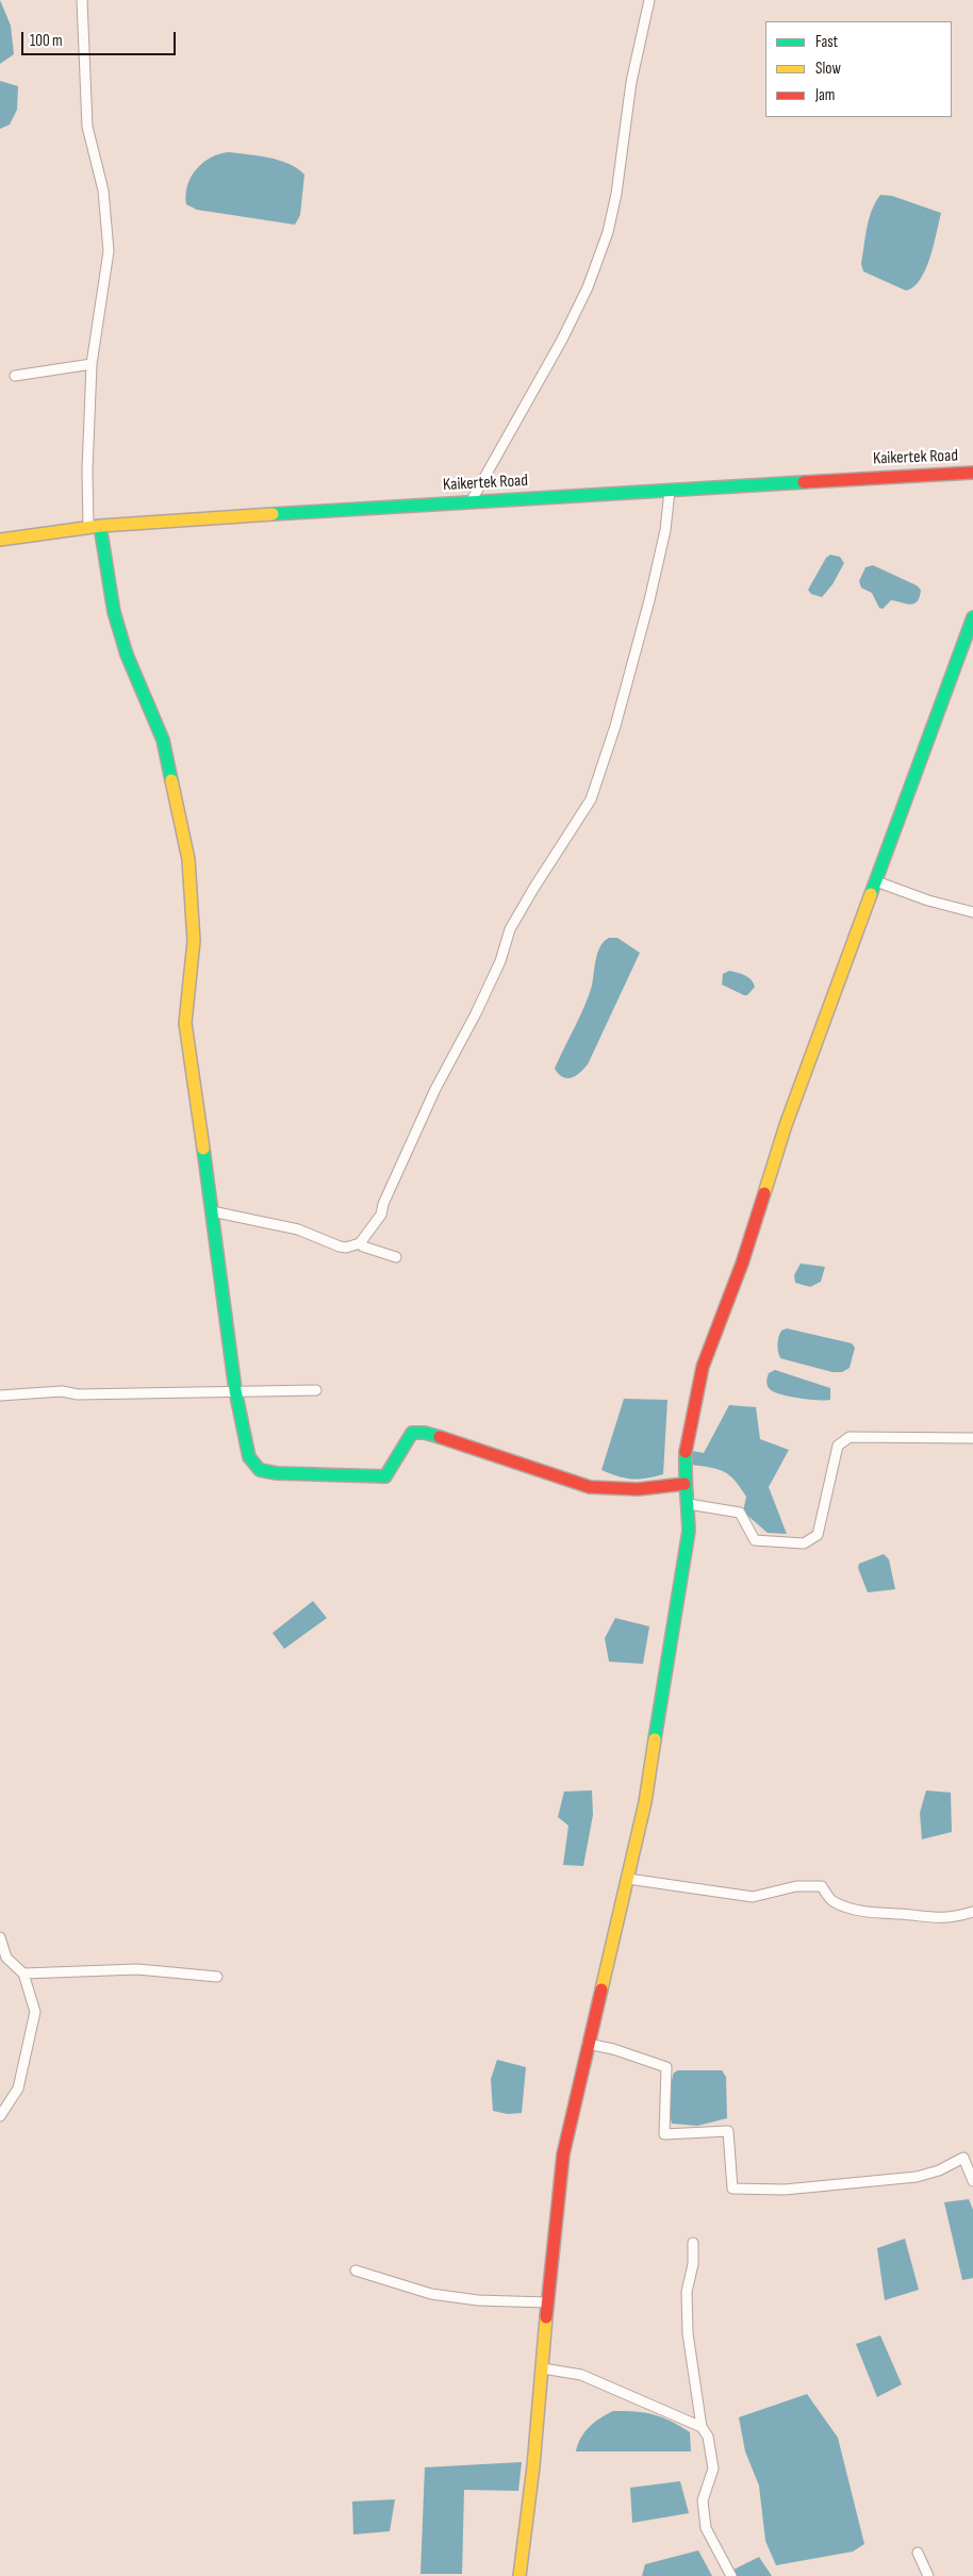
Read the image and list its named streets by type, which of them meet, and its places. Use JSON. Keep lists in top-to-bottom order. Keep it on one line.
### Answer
{"streets":{"main road":["Kaikertek Road"]},"legend":["Fast","Slow","Jam"],"scale_bar":"100 m"}
